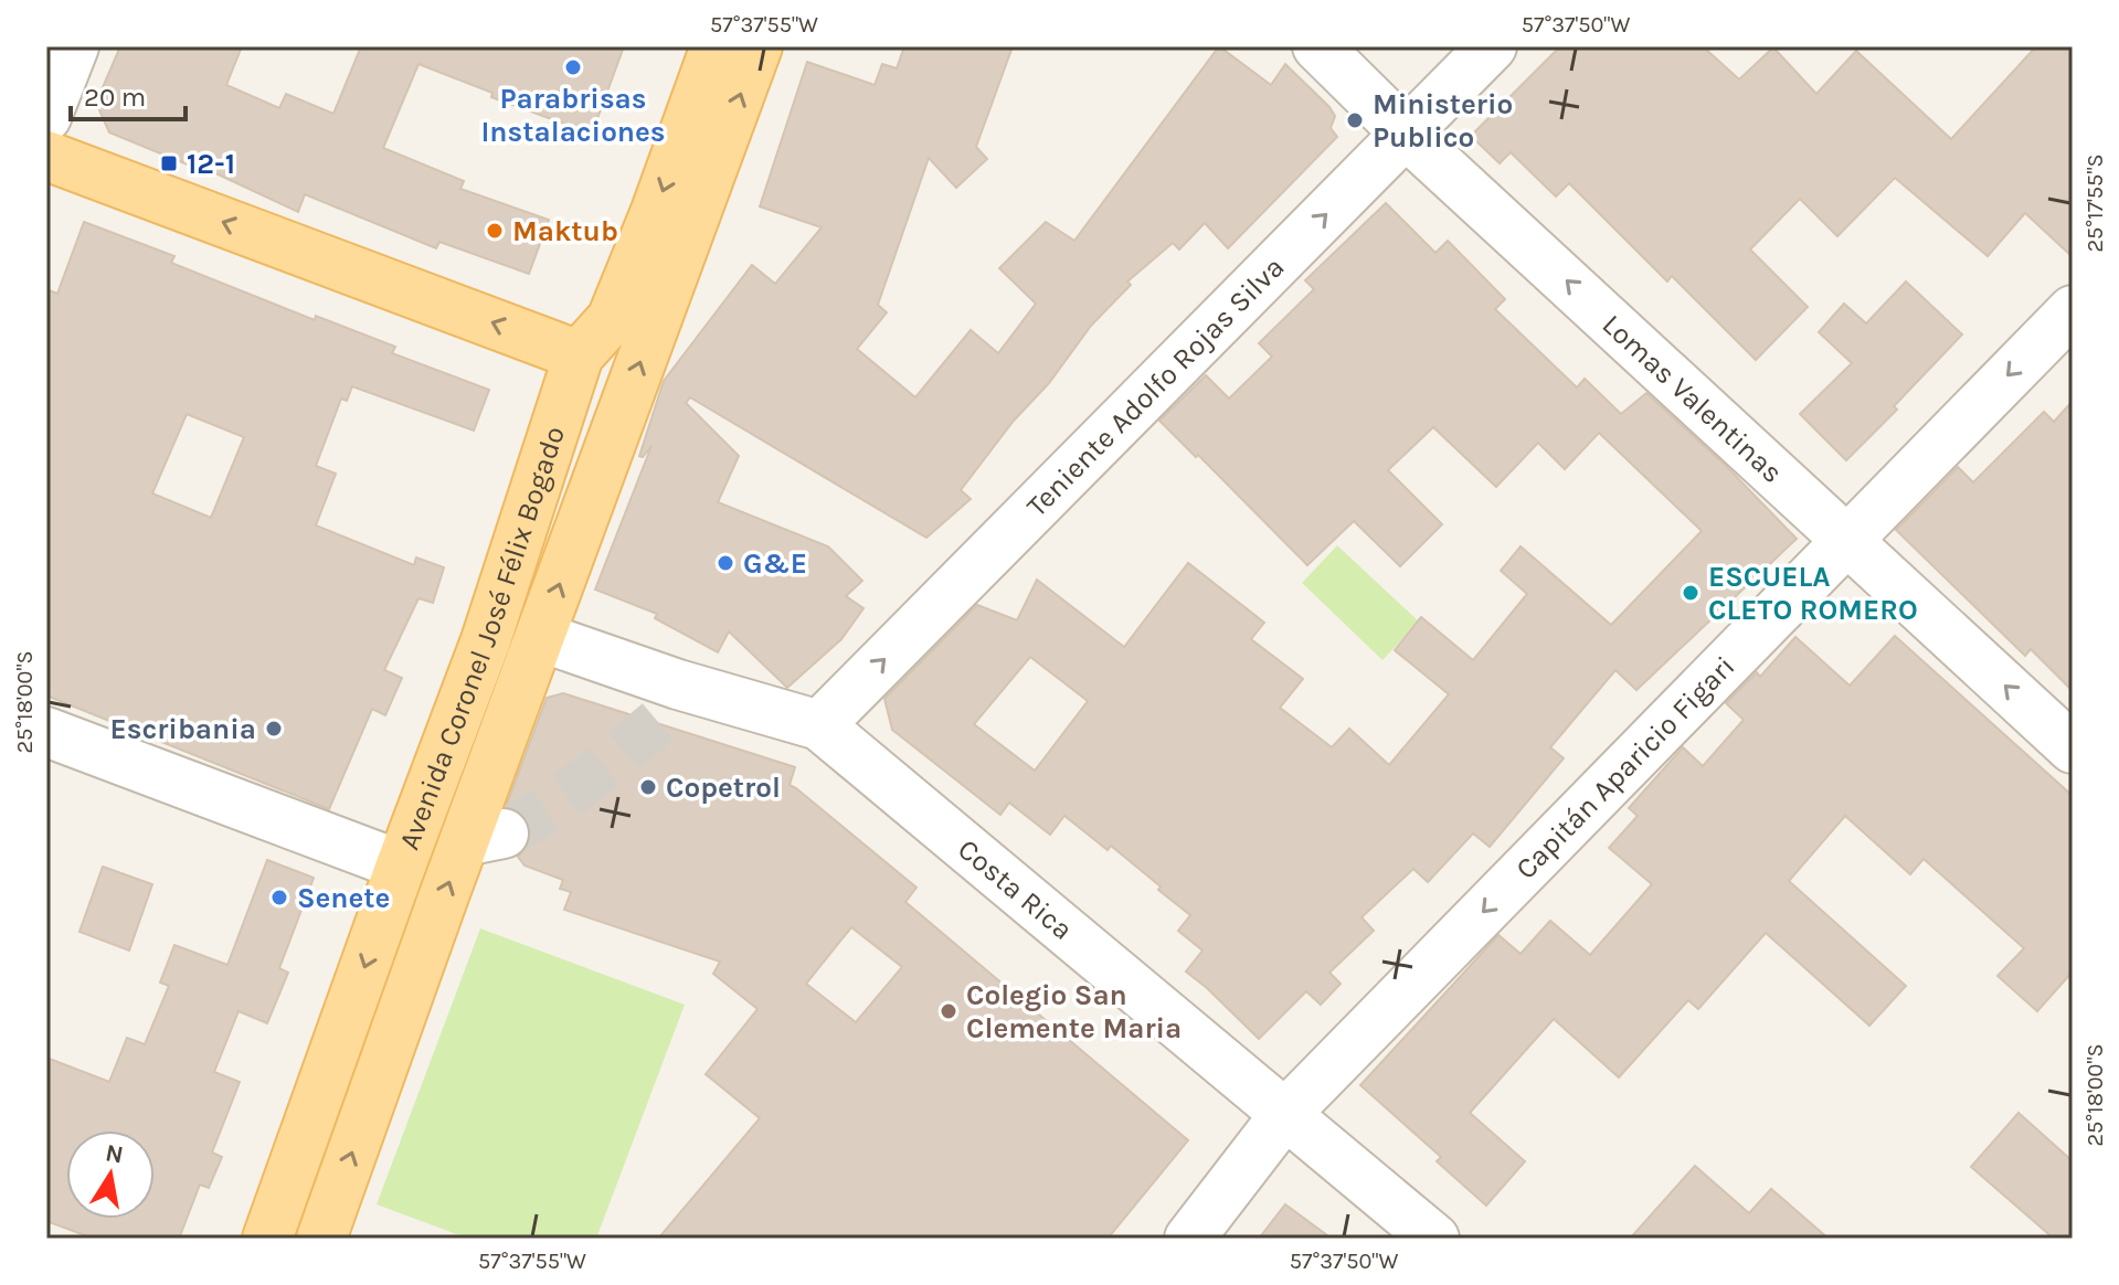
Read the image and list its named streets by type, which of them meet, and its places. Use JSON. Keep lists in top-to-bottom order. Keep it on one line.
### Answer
{"streets":{"main road":["Avenida Coronel José Félix Bogado"],"street":["Teniente Adolfo Rojas Silva","Lomas Valentinas","Capitán Aparicio Figari","Costa Rica"]},"crossings":[["Teniente Adolfo Rojas Silva","Lomas Valentinas"],["Teniente Adolfo Rojas Silva","Costa Rica"],["Lomas Valentinas","Capitán Aparicio Figari"],["Avenida Coronel José Félix Bogado","Costa Rica"],["Capitán Aparicio Figari","Costa Rica"]],"one_way":["Teniente Adolfo Rojas Silva","Lomas Valentinas","Capitán Aparicio Figari"],"places":{"other":["Parabrisas Instalaciones","Ministerio Publico","Maktub","G&E","ESCUELA CLETO ROMERO","Escribania","Copetrol","Senete","Colegio San Clemente Maria"],"transit":["12-1"]},"scale_bar":"20 m","north":"top","coordinates":["57°37'55\"W","57°37'50\"W","25°17'55\"S","25°18'00\"S"]}
